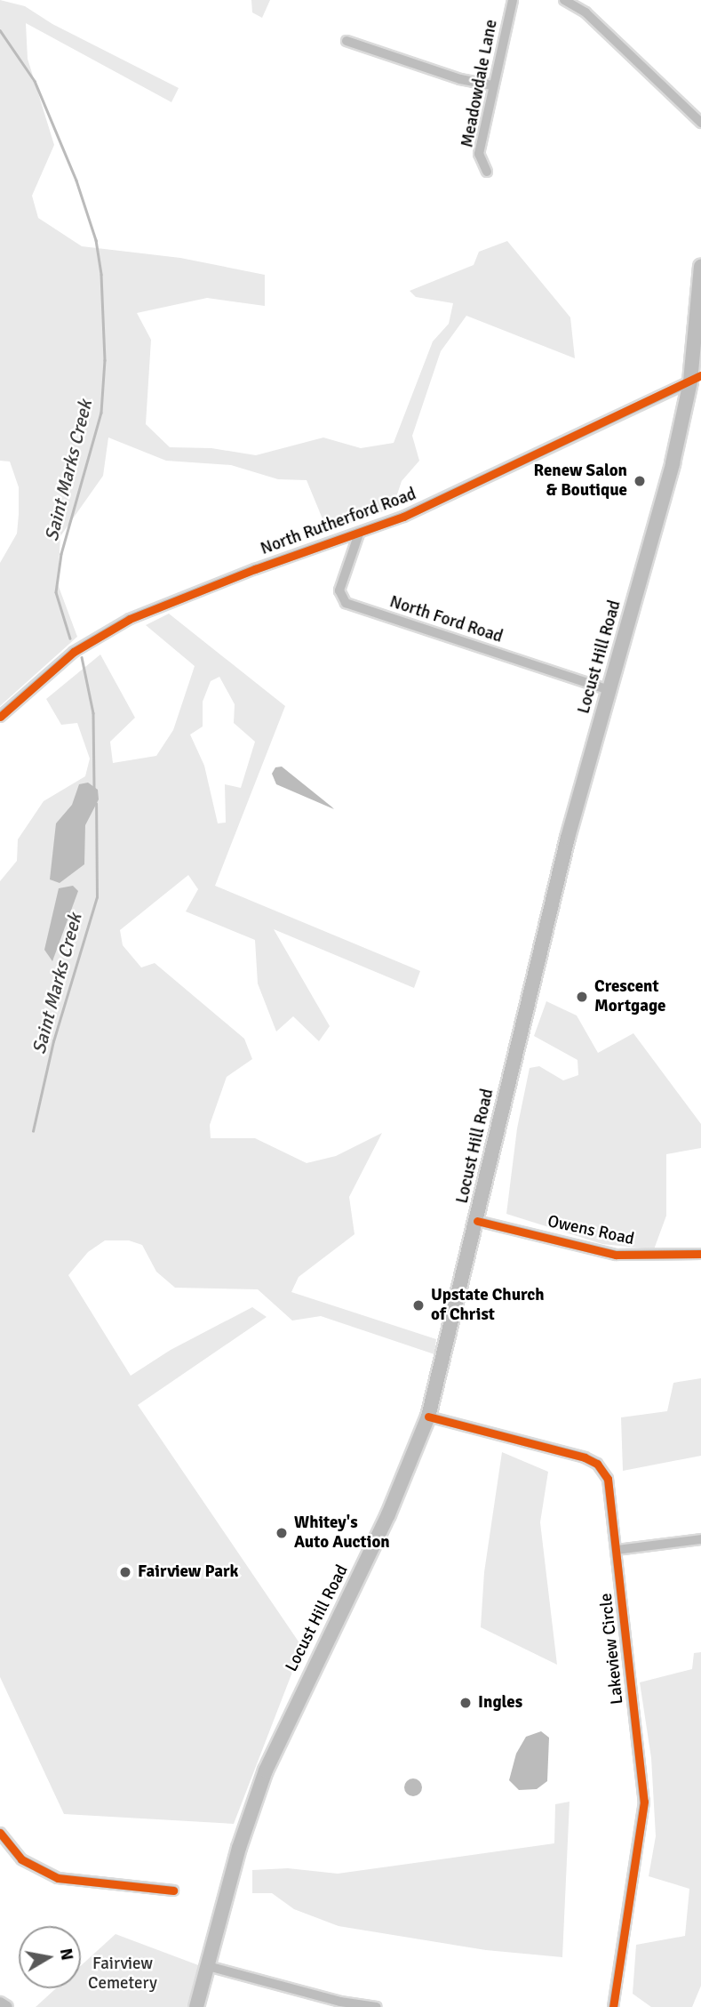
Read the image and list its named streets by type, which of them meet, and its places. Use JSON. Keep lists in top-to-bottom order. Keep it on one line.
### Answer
{"streets":{"main road":["Locust Hill Road"],"street":["Meadowdale Lane","North Rutherford Road","North Ford Road","Owens Road","Lakeview Circle"]},"crossings":[["North Rutherford Road","North Ford Road"],["North Rutherford Road","Locust Hill Road"],["North Ford Road","Locust Hill Road"],["Locust Hill Road","Owens Road"],["Locust Hill Road","Lakeview Circle"]],"water":["Saint Marks Creek"],"parks":["Fairview Cemetery"],"places":["Renew Salon & Boutique","Crescent Mortgage","Upstate Church of Christ","Whitey's Auto Auction","Fairview Park","Ingles"],"north":"right"}
